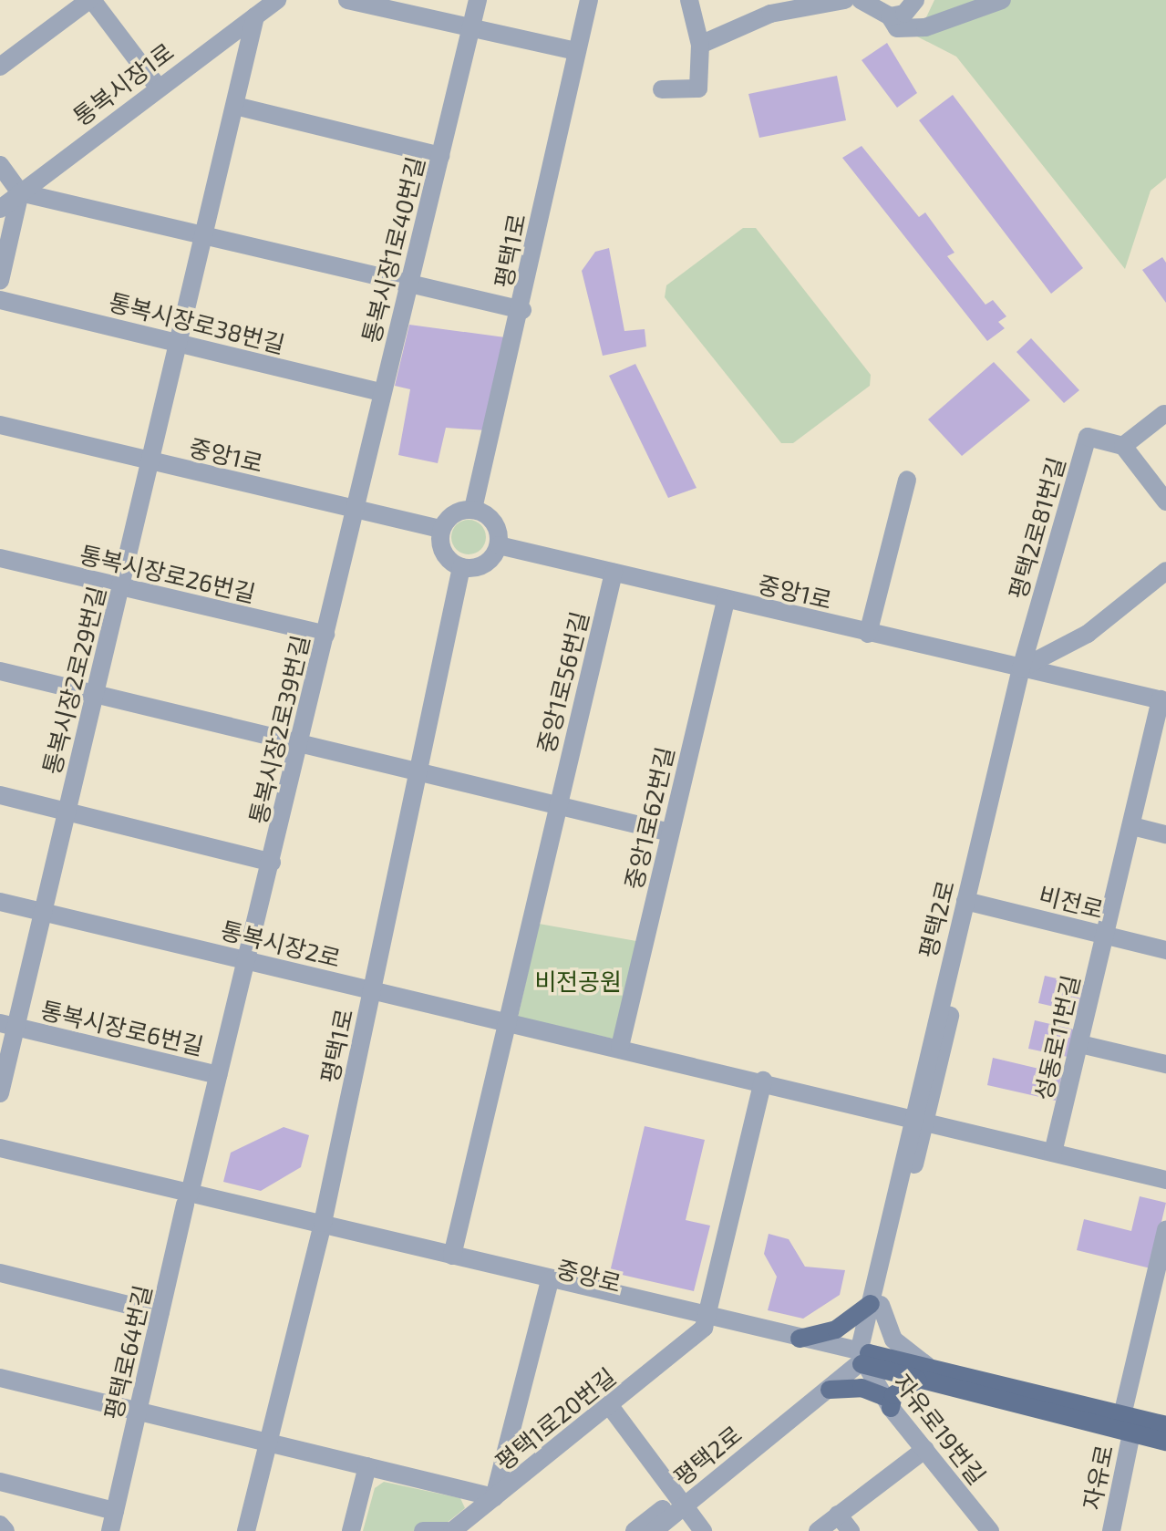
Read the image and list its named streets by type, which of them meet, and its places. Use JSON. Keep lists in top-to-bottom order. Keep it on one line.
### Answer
{"streets":{"main road":["중앙로"],"street":["통복시장1로","통복시장1로40번길","평택1로","통복시장로38번길","중앙1로","평택2로81번길","통복시장로26번길","통복시장2로29번길","중앙1로56번길","통복시장2로39번길","중앙1로62번길","비전로","평택2로","통복시장2로","통복시장로6번길","성동로11번길","평택로64번길","평택1로20번길","자유로19번길","자유로"]},"crossings":[["통복시장1로","통복시장2로29번길"],["통복시장1로40번길","통복시장로38번길"],["통복시장1로40번길","중앙1로"],["통복시장1로40번길","통복시장2로39번길"],["평택1로","중앙1로"],["평택1로","통복시장2로"],["평택1로","중앙로"],["평택1로","평택1로20번길"],["통복시장로38번길","통복시장2로29번길"],["중앙1로","평택2로81번길"],["중앙1로","통복시장2로29번길"],["중앙1로","중앙1로56번길"],["중앙1로","통복시장2로39번길"],["중앙1로","중앙1로62번길"],["중앙1로","평택2로"],["중앙1로","성동로11번길"],["평택2로81번길","평택2로"],["통복시장로26번길","통복시장2로29번길"],["통복시장로26번길","통복시장2로39번길"],["통복시장2로29번길","통복시장2로"],["중앙1로56번길","통복시장2로"],["통복시장2로39번길","통복시장2로"],["통복시장2로39번길","통복시장로6번길"],["중앙1로62번길","통복시장2로"],["비전로","평택2로"],["비전로","성동로11번길"],["평택2로","통복시장2로"],["평택2로","중앙로"],["평택2로","자유로19번길"],["통복시장2로","통복시장로6번길"],["통복시장로6번길","중앙로"],["통복시장로6번길","평택로64번길"],["중앙로","평택로64번길"],["중앙로","평택1로20번길"],["중앙로","자유로19번길"],["중앙로","자유로"],["평택로64번길","평택1로20번길"]],"parks":["비전공원"]}
